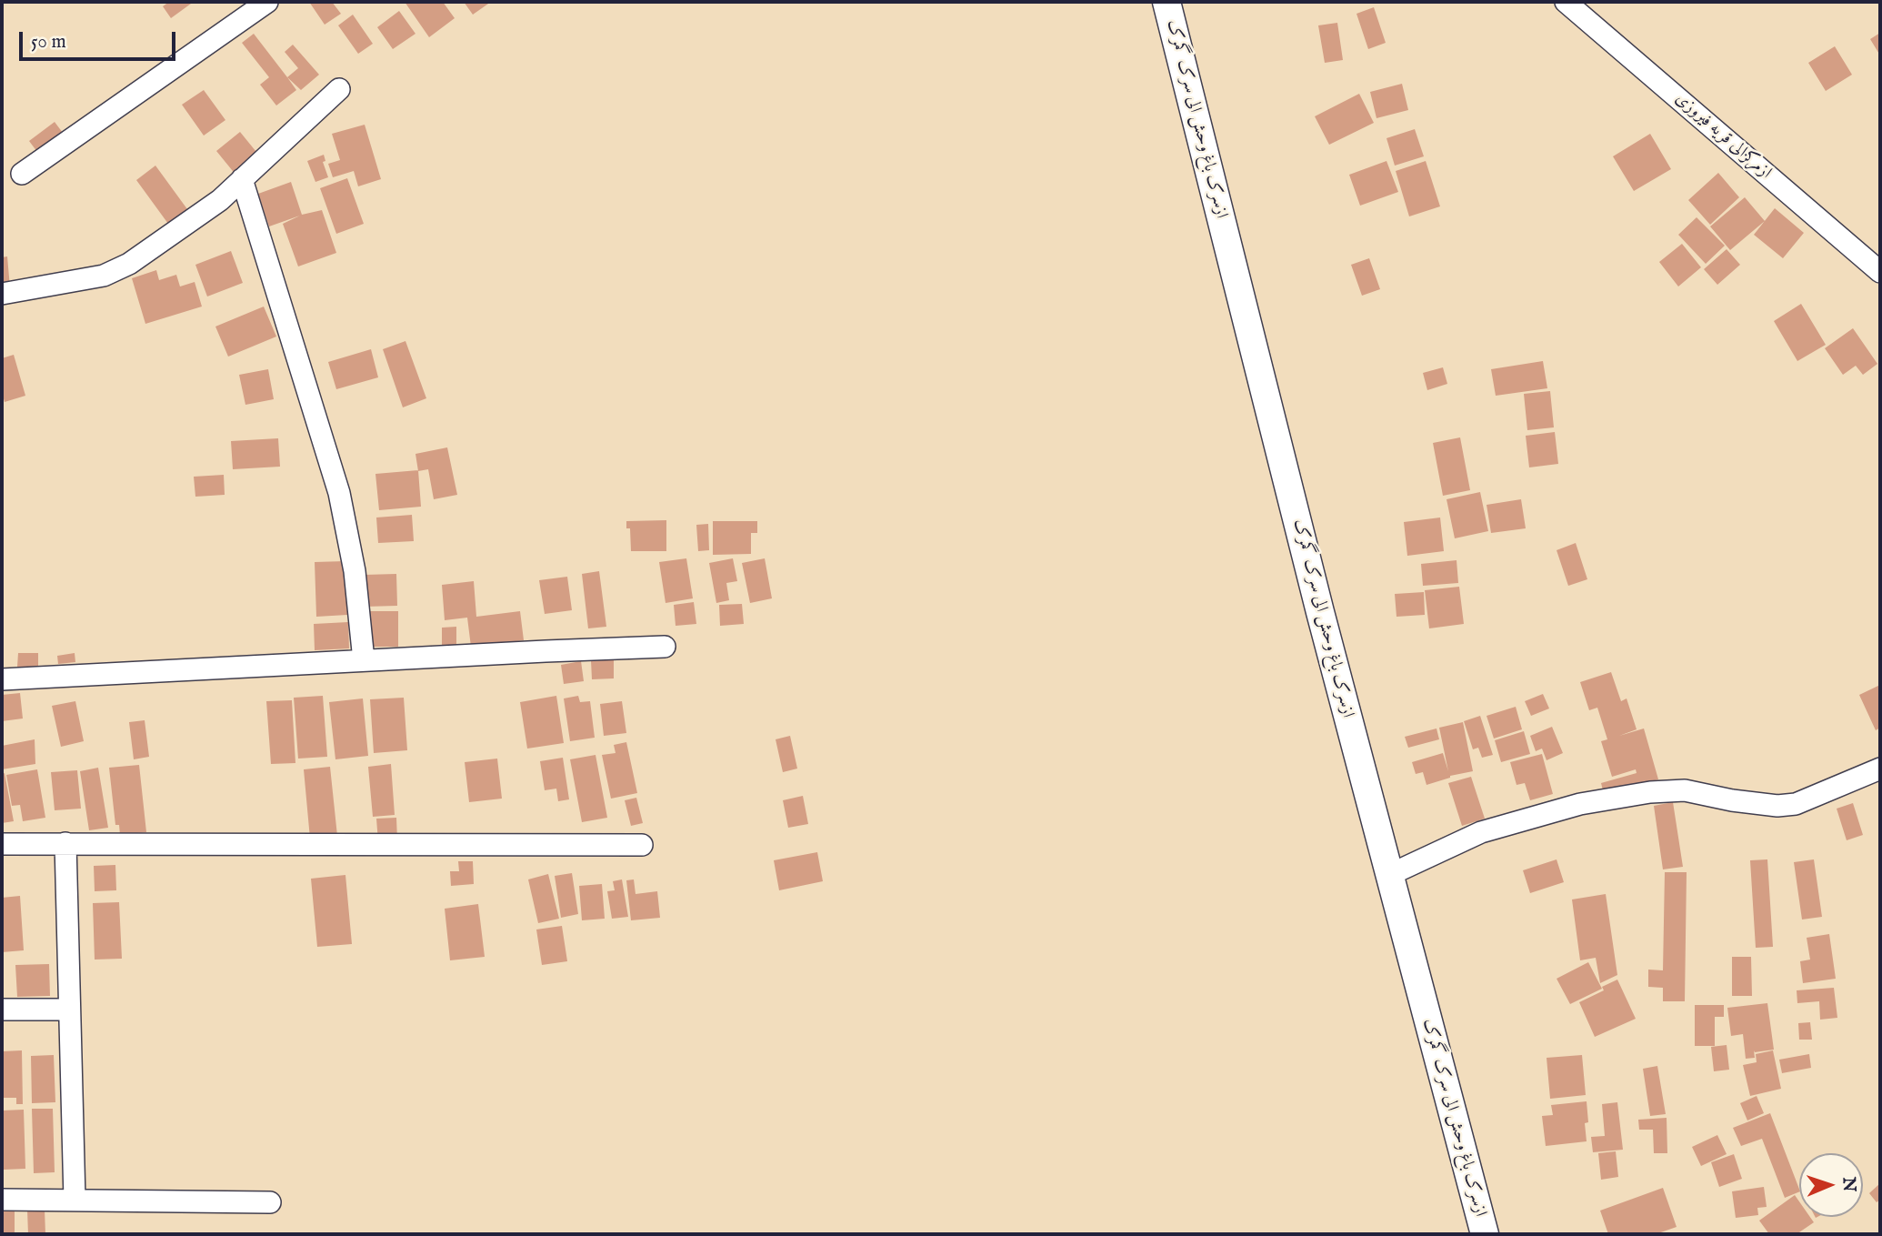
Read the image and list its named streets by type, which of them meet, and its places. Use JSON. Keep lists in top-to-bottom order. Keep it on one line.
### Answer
{"streets":{"main road":["ازسرک باغ وحش الی سرک گمرک"],"street":["ازمرکزالی قریه فیروزی"]},"scale_bar":"50 m","north":"right"}
